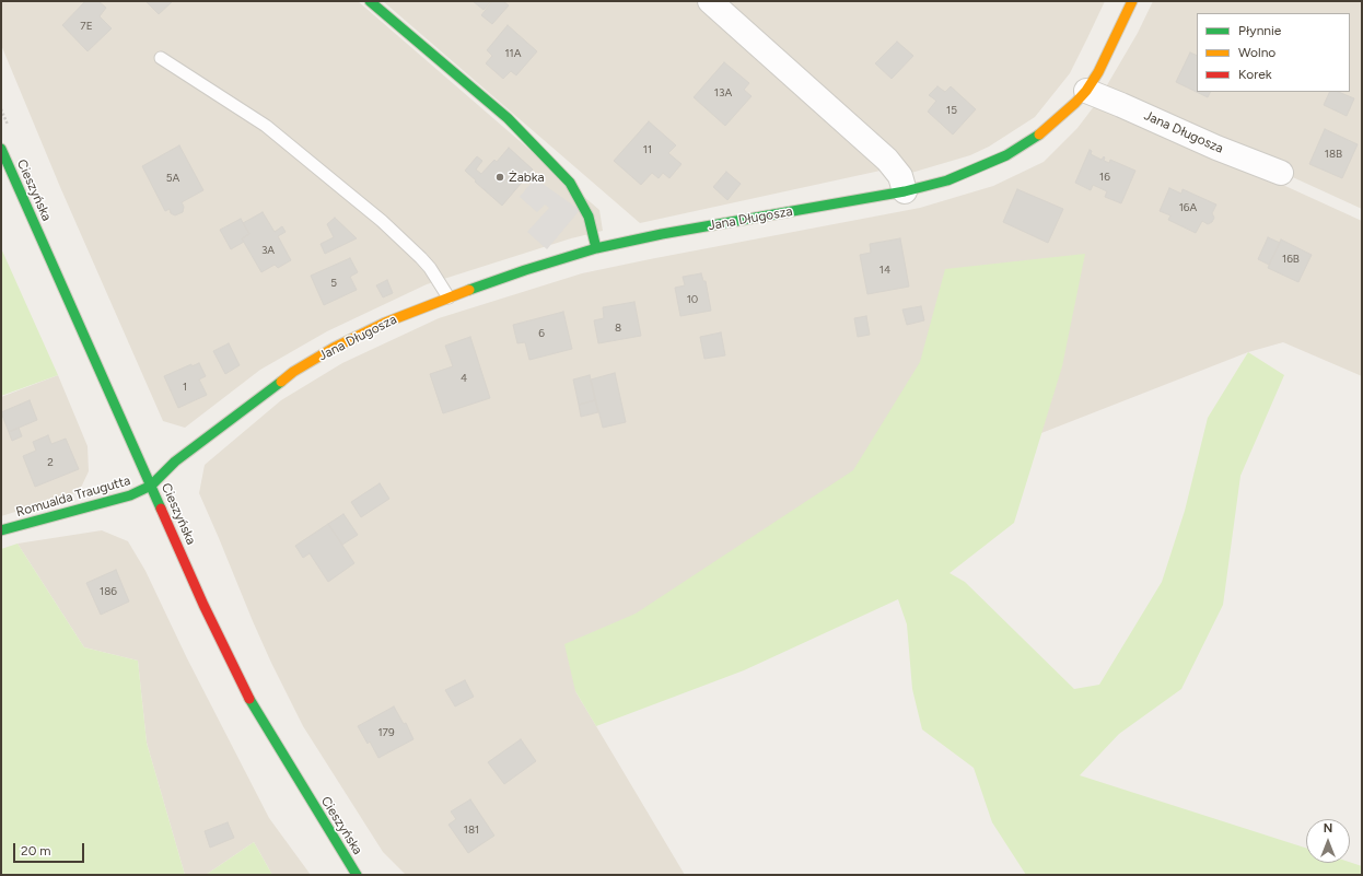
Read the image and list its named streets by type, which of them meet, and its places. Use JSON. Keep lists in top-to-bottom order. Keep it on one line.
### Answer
{"streets":{"street":["Jana Długosza","Cieszyńska","Romualda Traugutta"]},"crossings":[["Jana Długosza","Cieszyńska"],["Jana Długosza","Romualda Traugutta"],["Cieszyńska","Romualda Traugutta"]],"places":["Żabka"],"house_numbers":["7E","11A","13A","15","11","18B","16","5A","16A","3A","16B","14","5","10","8","6","4","1","2","186","179","181"],"legend":["Płynnie","Wolno","Korek"],"scale_bar":"20 m","north":"top"}
